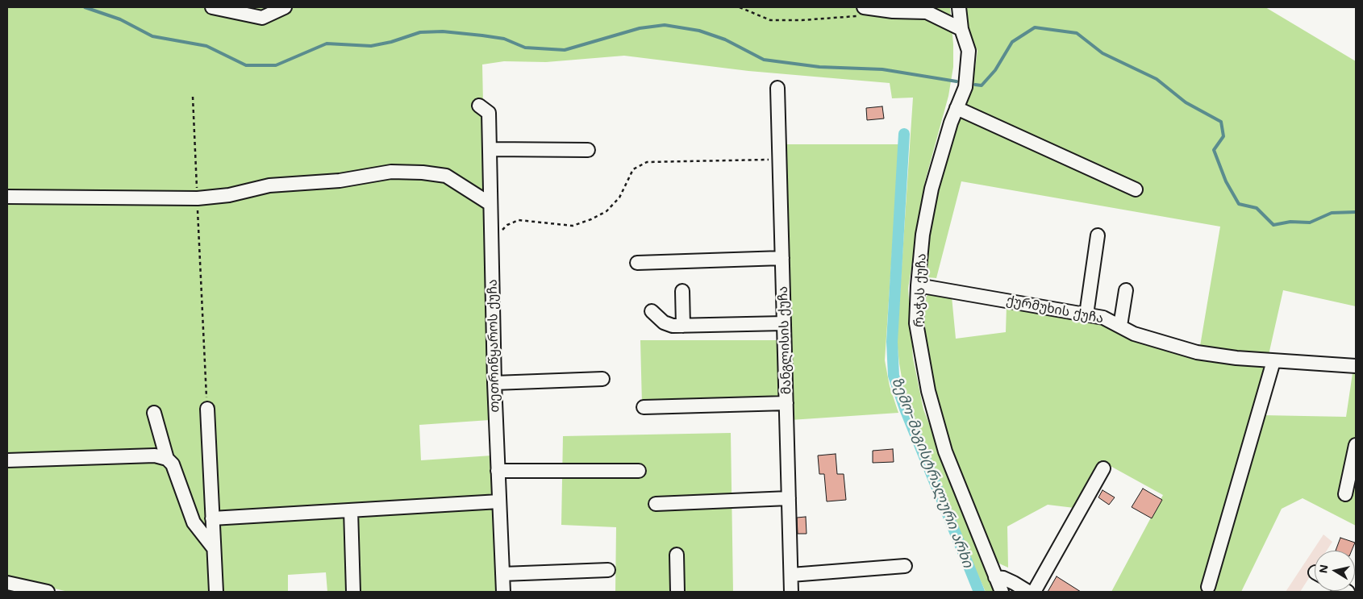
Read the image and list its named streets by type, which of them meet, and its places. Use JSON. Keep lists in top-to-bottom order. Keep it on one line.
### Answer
{"streets":{"street":["რაჭას ქუჩა","ქურმუხის ქუჩა","მანგლისის ქუჩა","თეთრიწყაროს ქუჩა"]},"crossings":[["რაჭას ქუჩა","ქურმუხის ქუჩა"]],"water":["ზემო-მაგისტრალური არხი"],"north":"left"}
